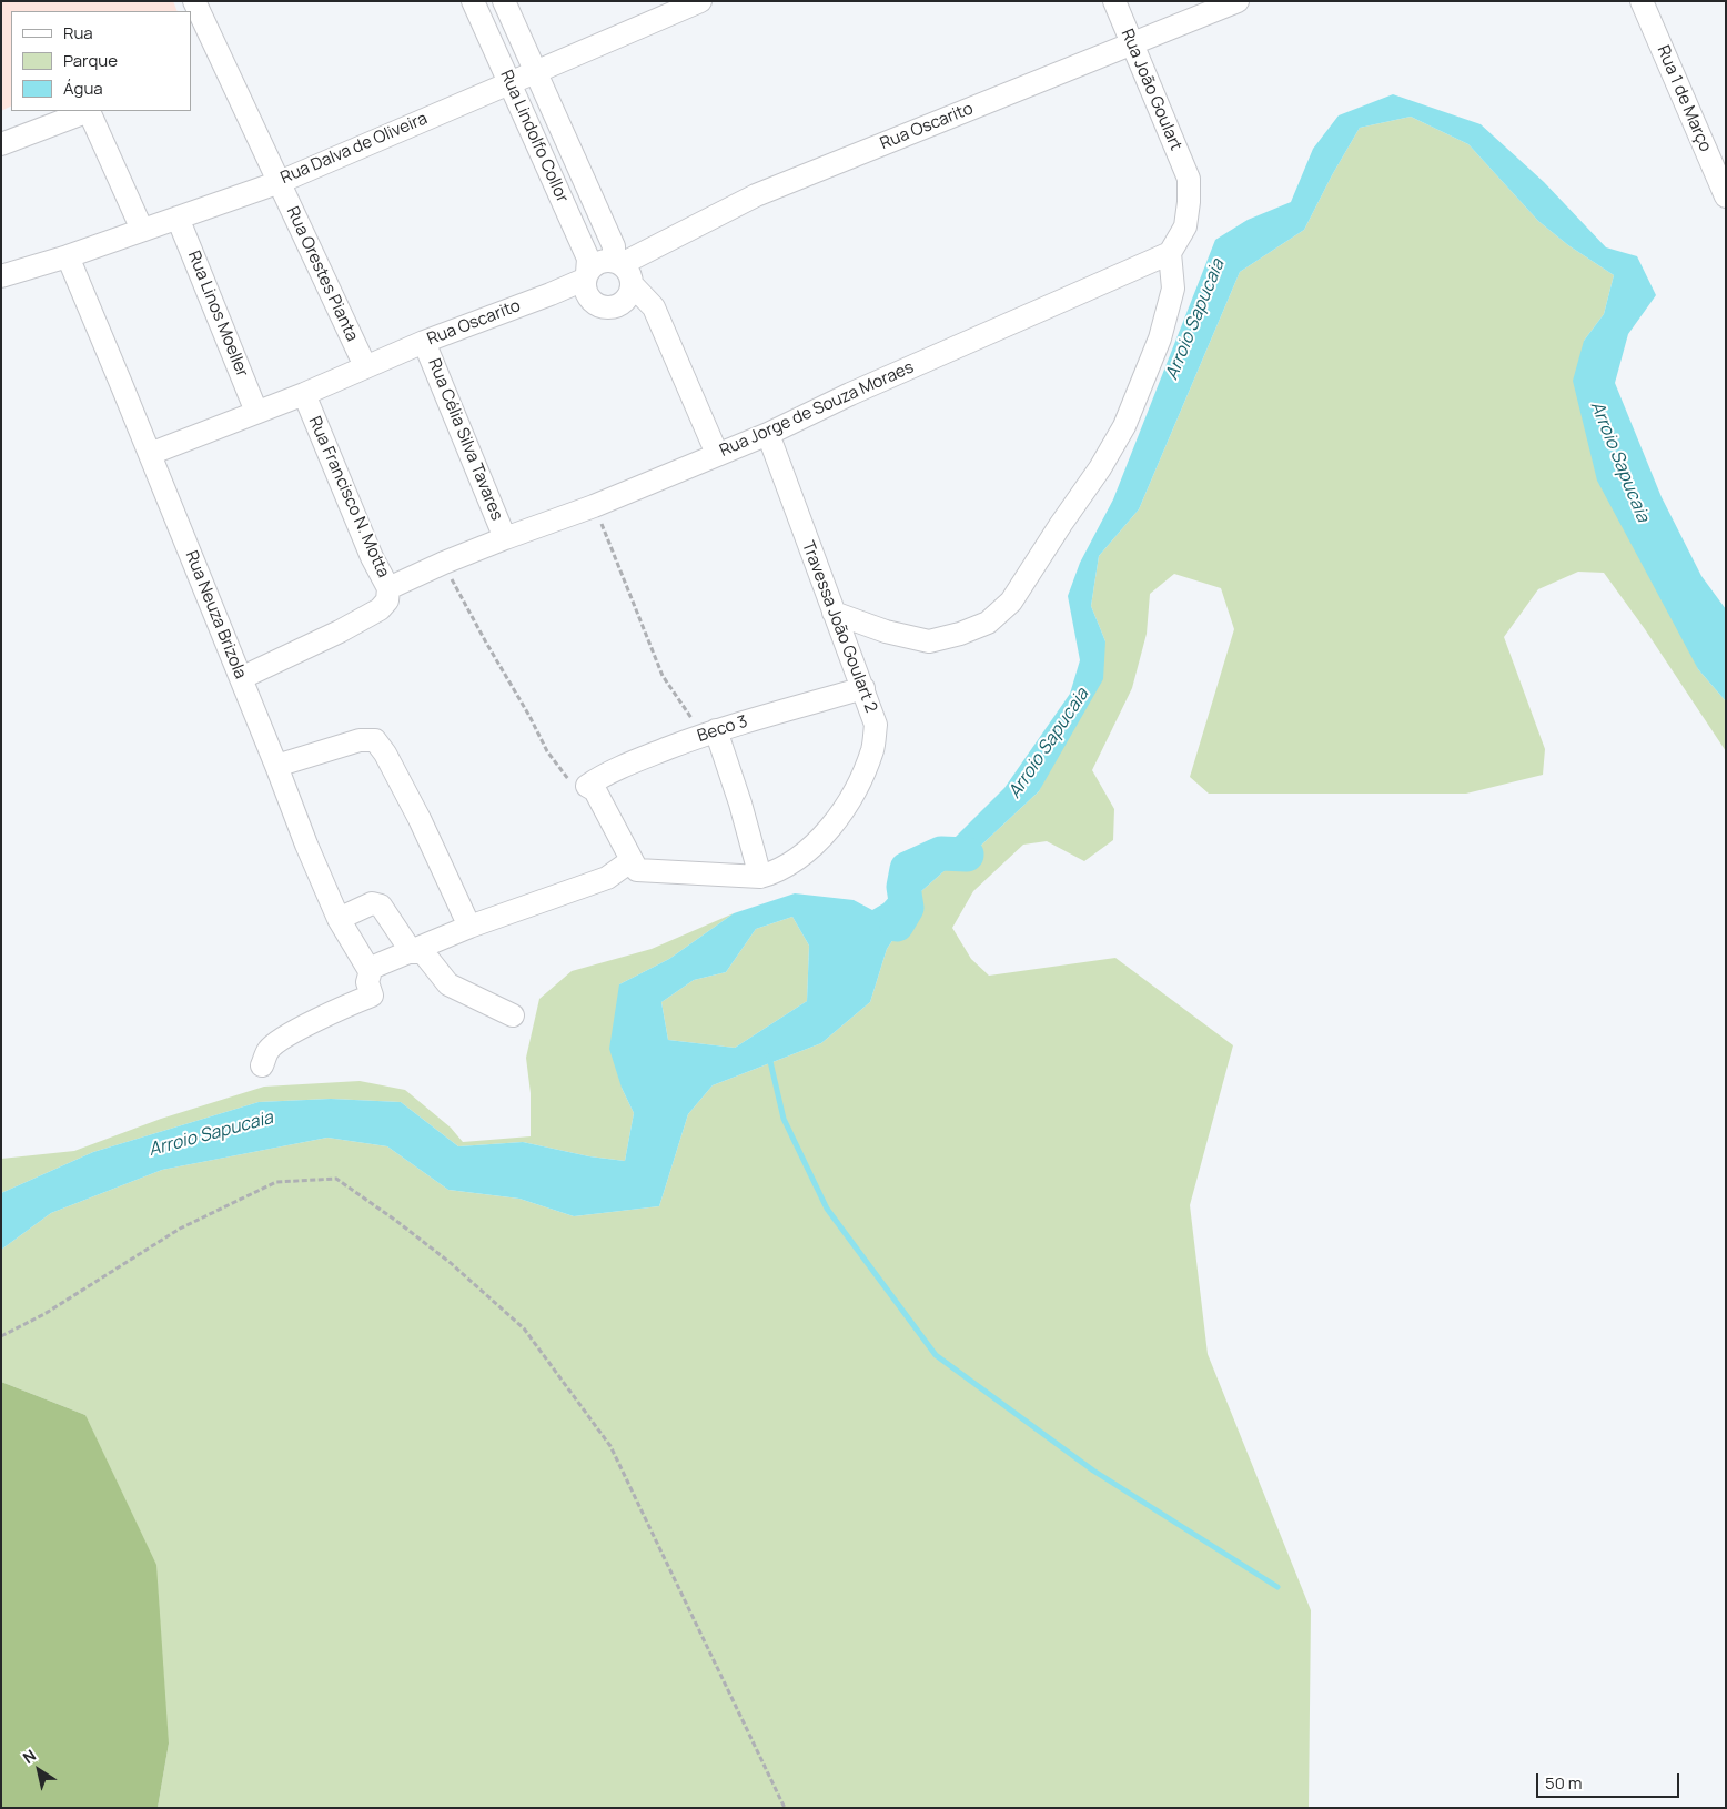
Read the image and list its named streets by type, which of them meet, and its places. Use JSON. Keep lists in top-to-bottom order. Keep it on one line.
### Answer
{"streets":{"street":["Rua João Goulart","Rua 1 de Março","Rua Oscarito","Rua Lindolfo Collor","Rua Dalva de Oliveira","Rua Orestes Pianta","Rua Linos Moeller","Rua Jorge de Souza Moraes","Rua Célia Silva Tavares","Rua Francisco N. Motta","Rua Neuza Brizola","Travessa João Goulart 2","Beco 3"]},"crossings":[["Rua João Goulart","Rua Oscarito"],["Rua João Goulart","Rua Jorge de Souza Moraes"],["Rua Oscarito","Rua Lindolfo Collor"],["Rua Oscarito","Rua Orestes Pianta"],["Rua Oscarito","Rua Linos Moeller"],["Rua Oscarito","Rua Célia Silva Tavares"],["Rua Oscarito","Rua Francisco N. Motta"],["Rua Oscarito","Rua Neuza Brizola"],["Rua Lindolfo Collor","Rua Dalva de Oliveira"],["Rua Dalva de Oliveira","Rua Orestes Pianta"],["Rua Dalva de Oliveira","Rua Linos Moeller"],["Rua Dalva de Oliveira","Rua Neuza Brizola"],["Rua Jorge de Souza Moraes","Rua Célia Silva Tavares"],["Rua Jorge de Souza Moraes","Rua Francisco N. Motta"],["Rua Jorge de Souza Moraes","Travessa João Goulart 2"],["Rua Francisco N. Motta","Rua Neuza Brizola"],["Travessa João Goulart 2","Beco 3"]],"water":["Arroio Sapucaia"],"legend":["Rua","Parque","Água"],"scale_bar":"50 m","north":"top left"}
